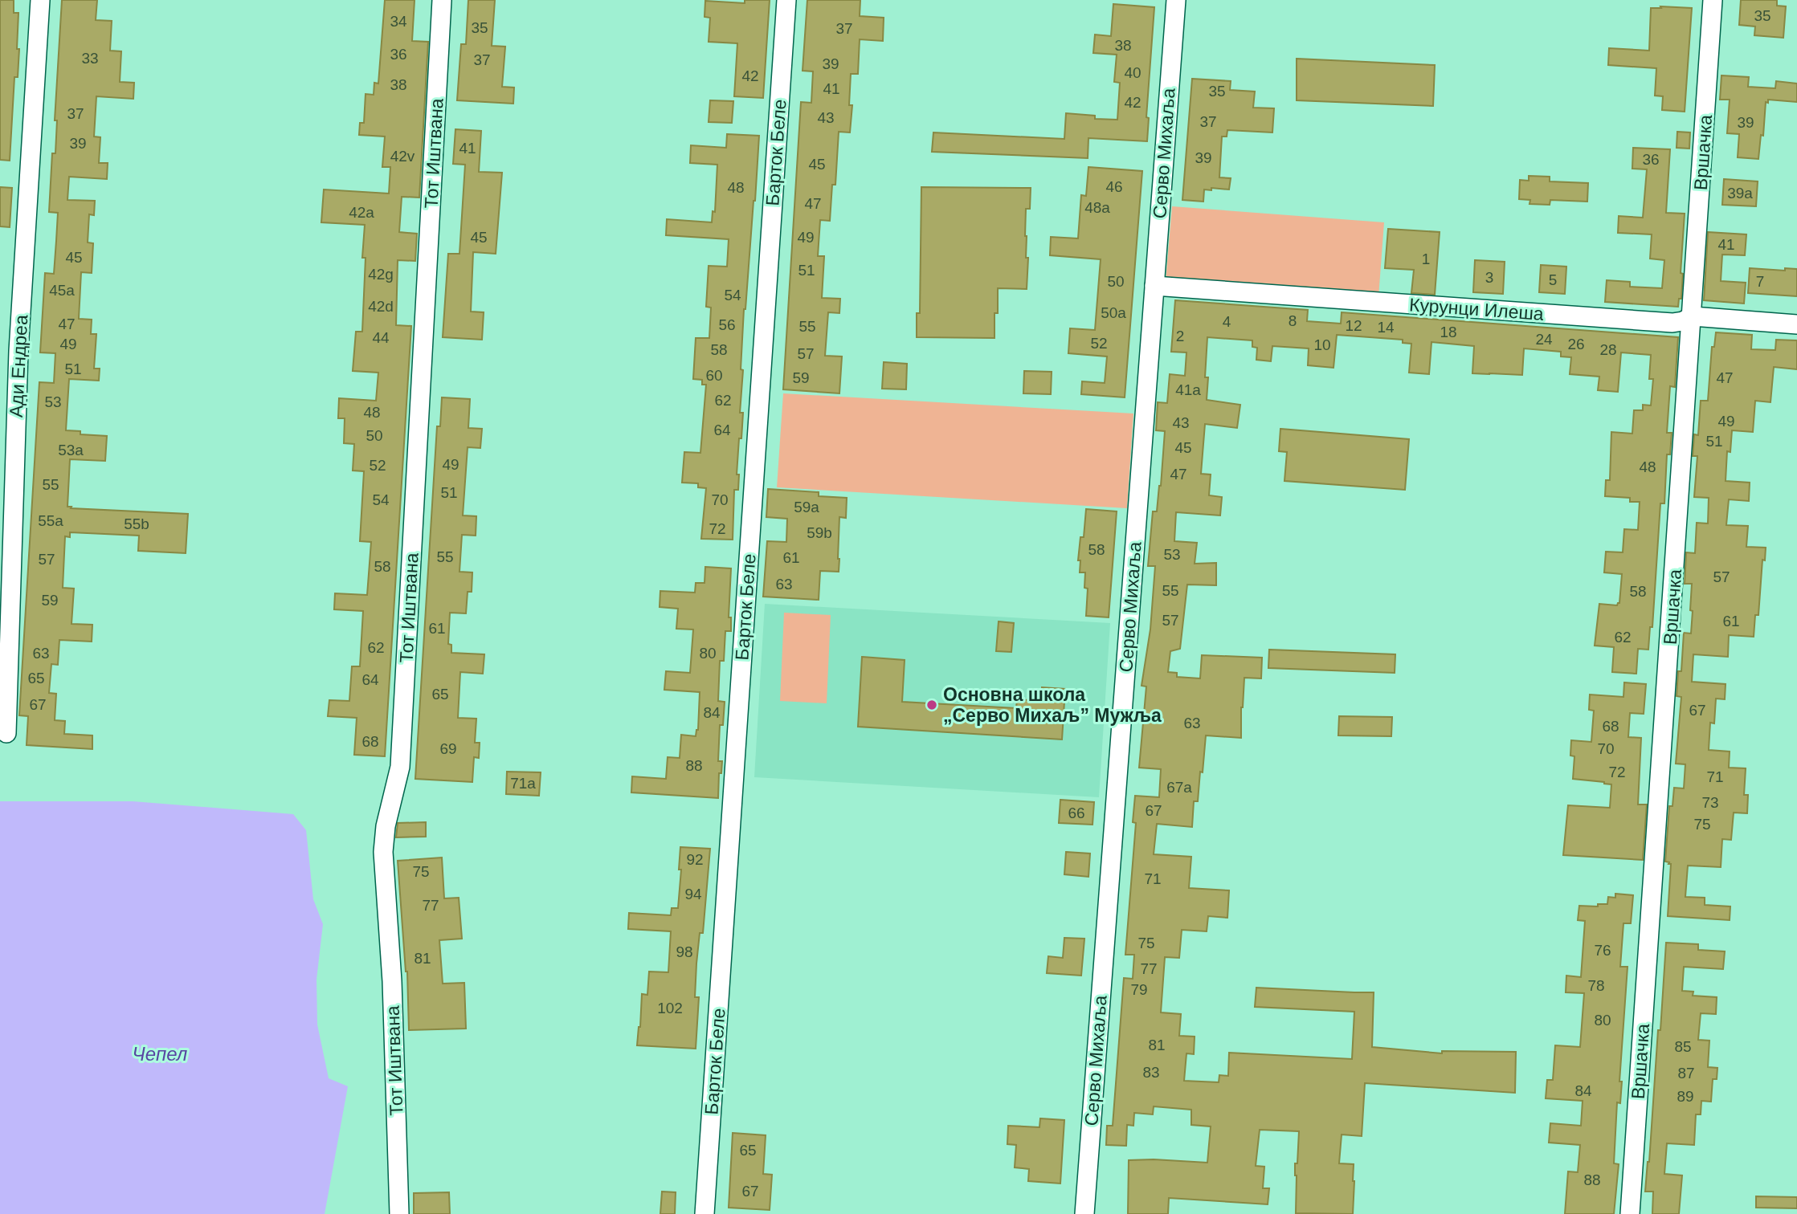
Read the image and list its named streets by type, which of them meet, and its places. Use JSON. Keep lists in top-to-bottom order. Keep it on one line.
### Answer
{"streets":{"street":["Барток Беле","Вршачка","Тот Иштвана","Серво Михаља","Курунци Илеша","Ади Ендреа"]},"crossings":[["Вршачка","Курунци Илеша"],["Серво Михаља","Курунци Илеша"]],"water":["Чепел"],"places":["Основна школа „Серво Михаљ” Мужља"],"house_numbers":["35","34","35","37","38","36","33","37","39","40","42","38","41","35","42","37","43","37","39","39","41","42v","39","36","45","46","48","39a","47","48a","42a","45","49","41","45","1","51","42g","3","5","50","7","45a","54","42d","50a","8","4","47","56","12","55","14","18","2","44","24","52","49","26","10","58","28","57","51","60","59","47","41a","62","53","48","49","43","64","50","51","45","53a","49","52","48","47","55","51","54","70","59a","55a","55b","72","59b","58","53","55","61","57","58","57","63","55","58","59","57","61","61","62","62","63","80","65","64","65","67","67","84","63","68","68","69","70","88","72","71","71a","67a","73","67","66","75","92","75","71","94","77","75","76","98","81","77","78","79","102","80","81","85","83","87","84","89","65","88","67"]}
